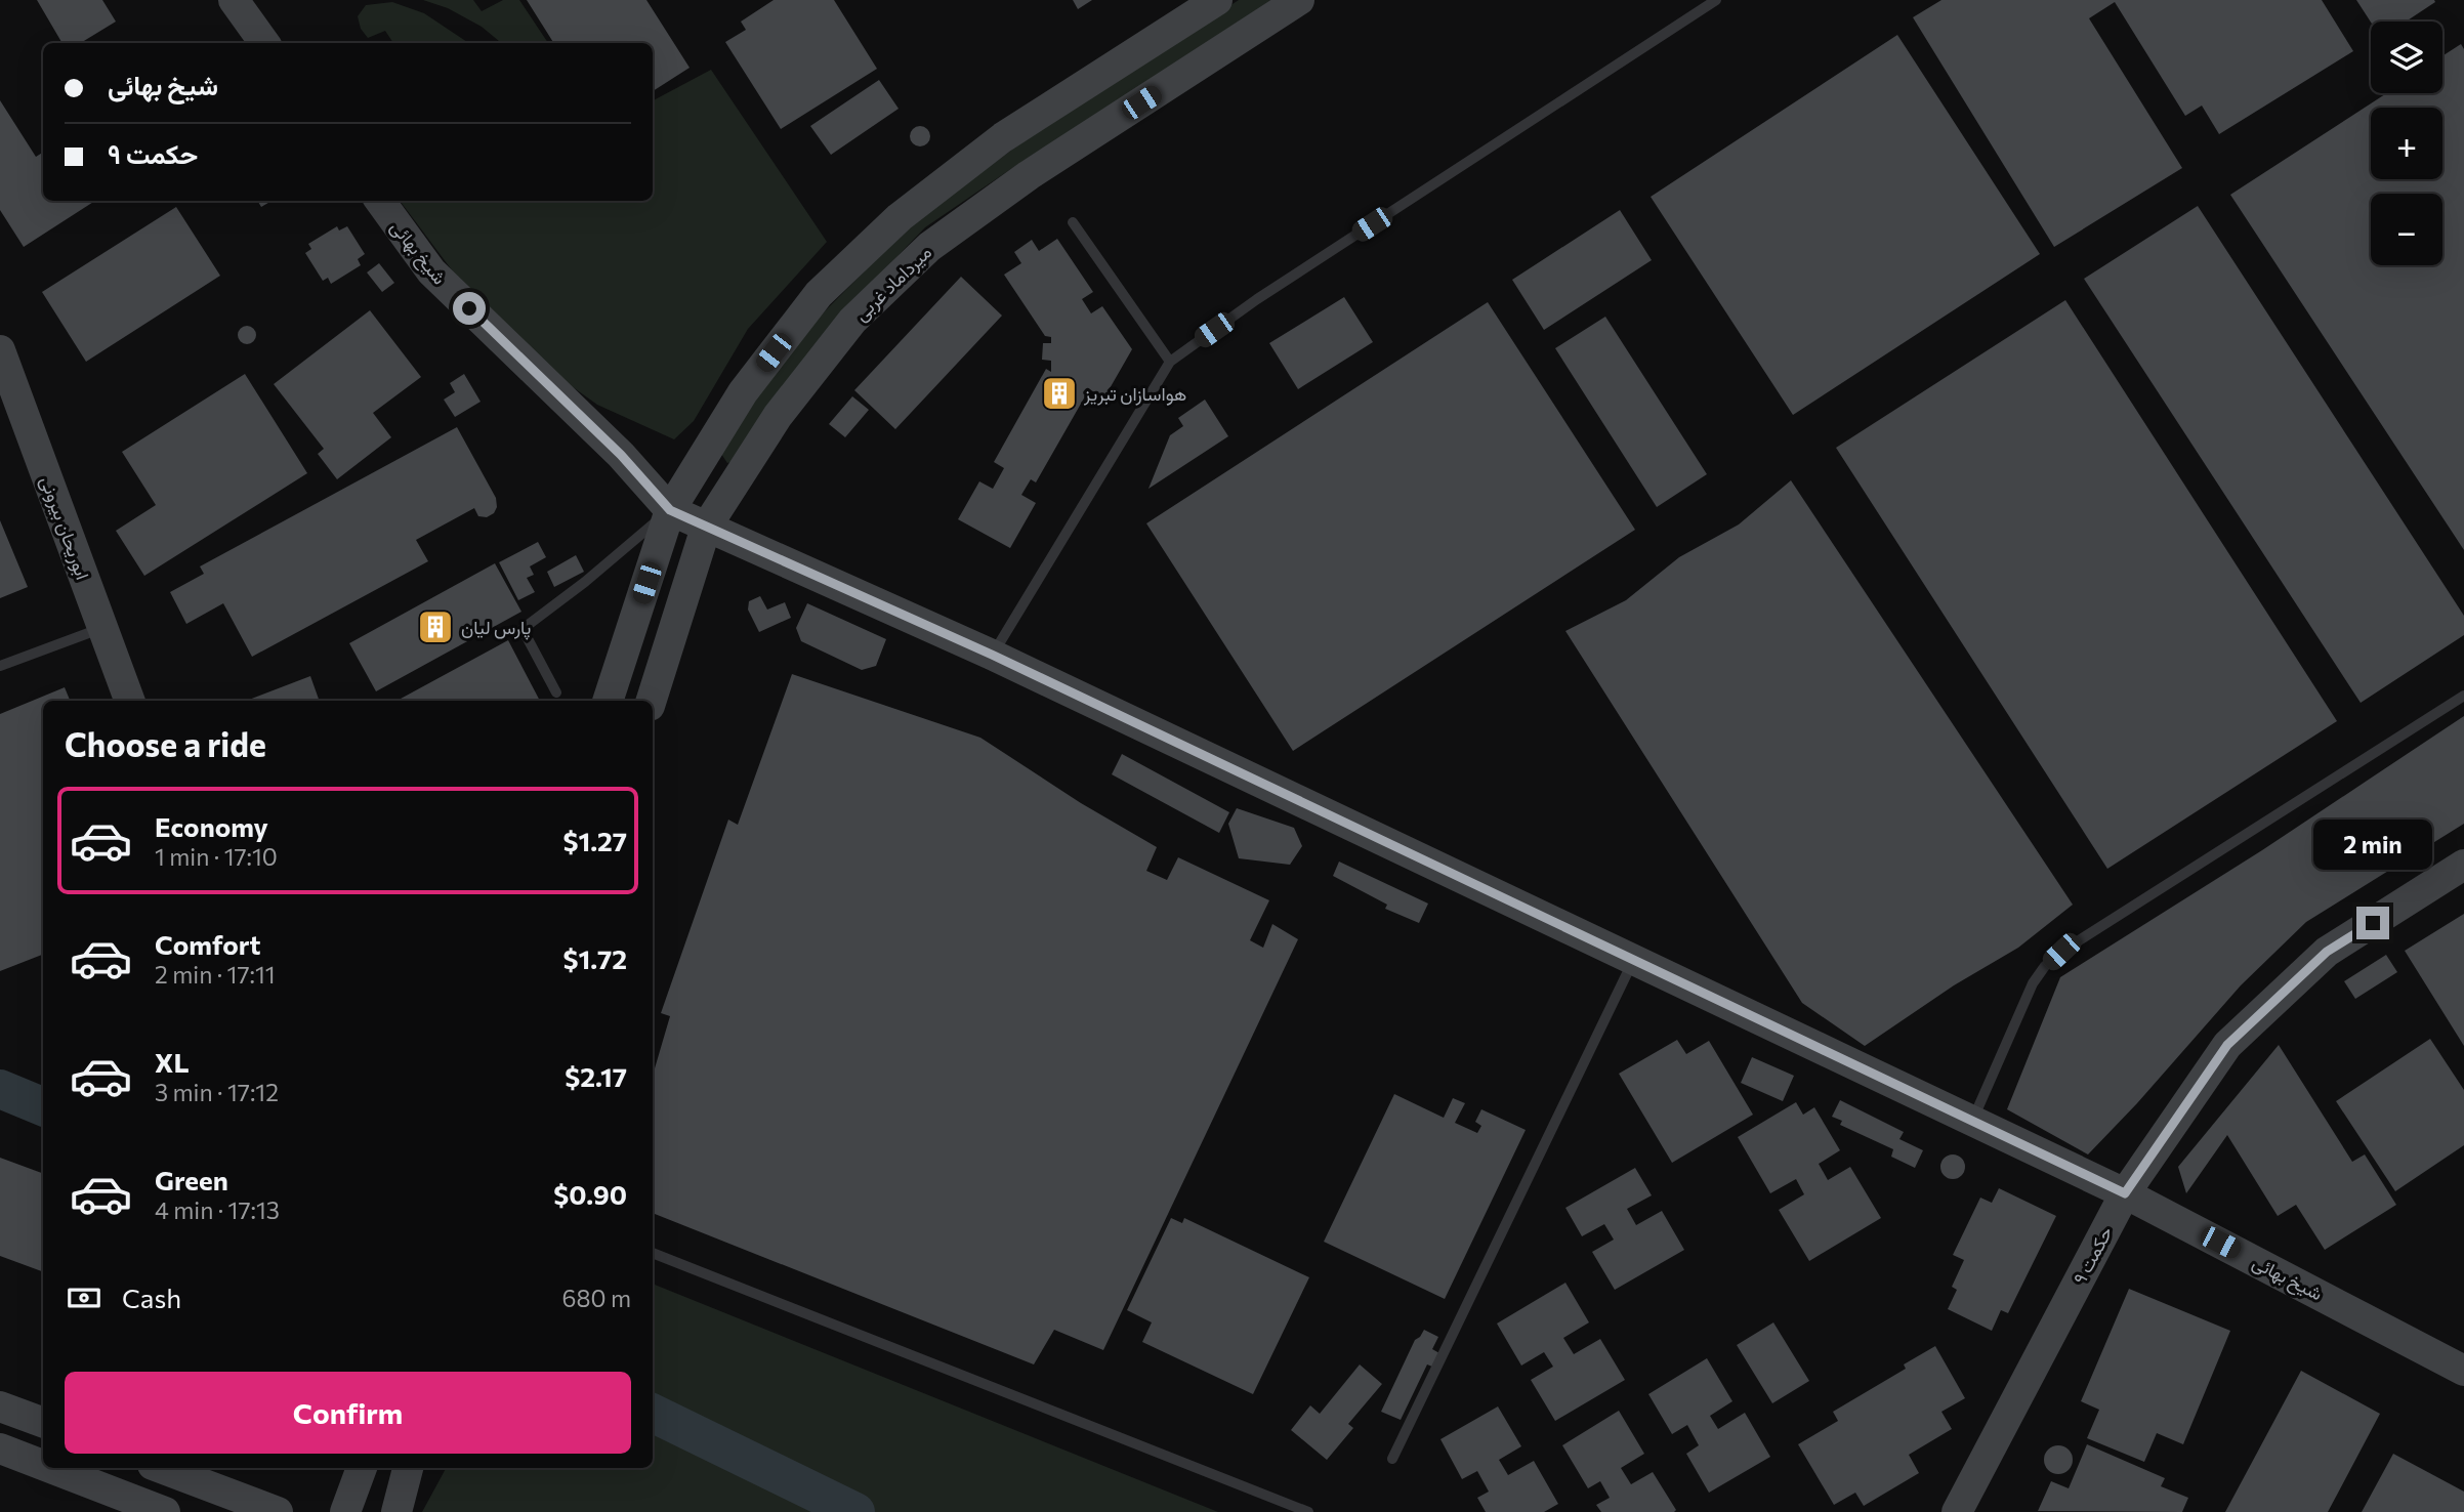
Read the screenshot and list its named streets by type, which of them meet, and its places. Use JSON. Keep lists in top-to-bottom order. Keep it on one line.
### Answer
{"streets":{"street":["شیخ بهائی","میرداماد غربی","ابوریحان بیرونی","حکمت ۹"]},"crossings":[["شیخ بهائی","میرداماد غربی"],["شیخ بهائی","حکمت ۹"]],"places":{"building":["هواسازان تبریز","پارس لیان"]},"page":{"map_buttons":["+","−"],"banner":["شیخ بهائی","حکمت ۹"],"heading":"Choose a ride","list":[{"name":"Economy","note":"1 min · 17:10","value":"$1.27"},{"name":"Comfort","note":"2 min · 17:11","value":"$1.72"},{"name":"XL","note":"3 min · 17:12","value":"$2.17"},{"name":"Green","note":"4 min · 17:13","value":"$0.90"}],"bubble":"2 min","pay":["Cash","680 m"],"buttons":"Confirm"}}
